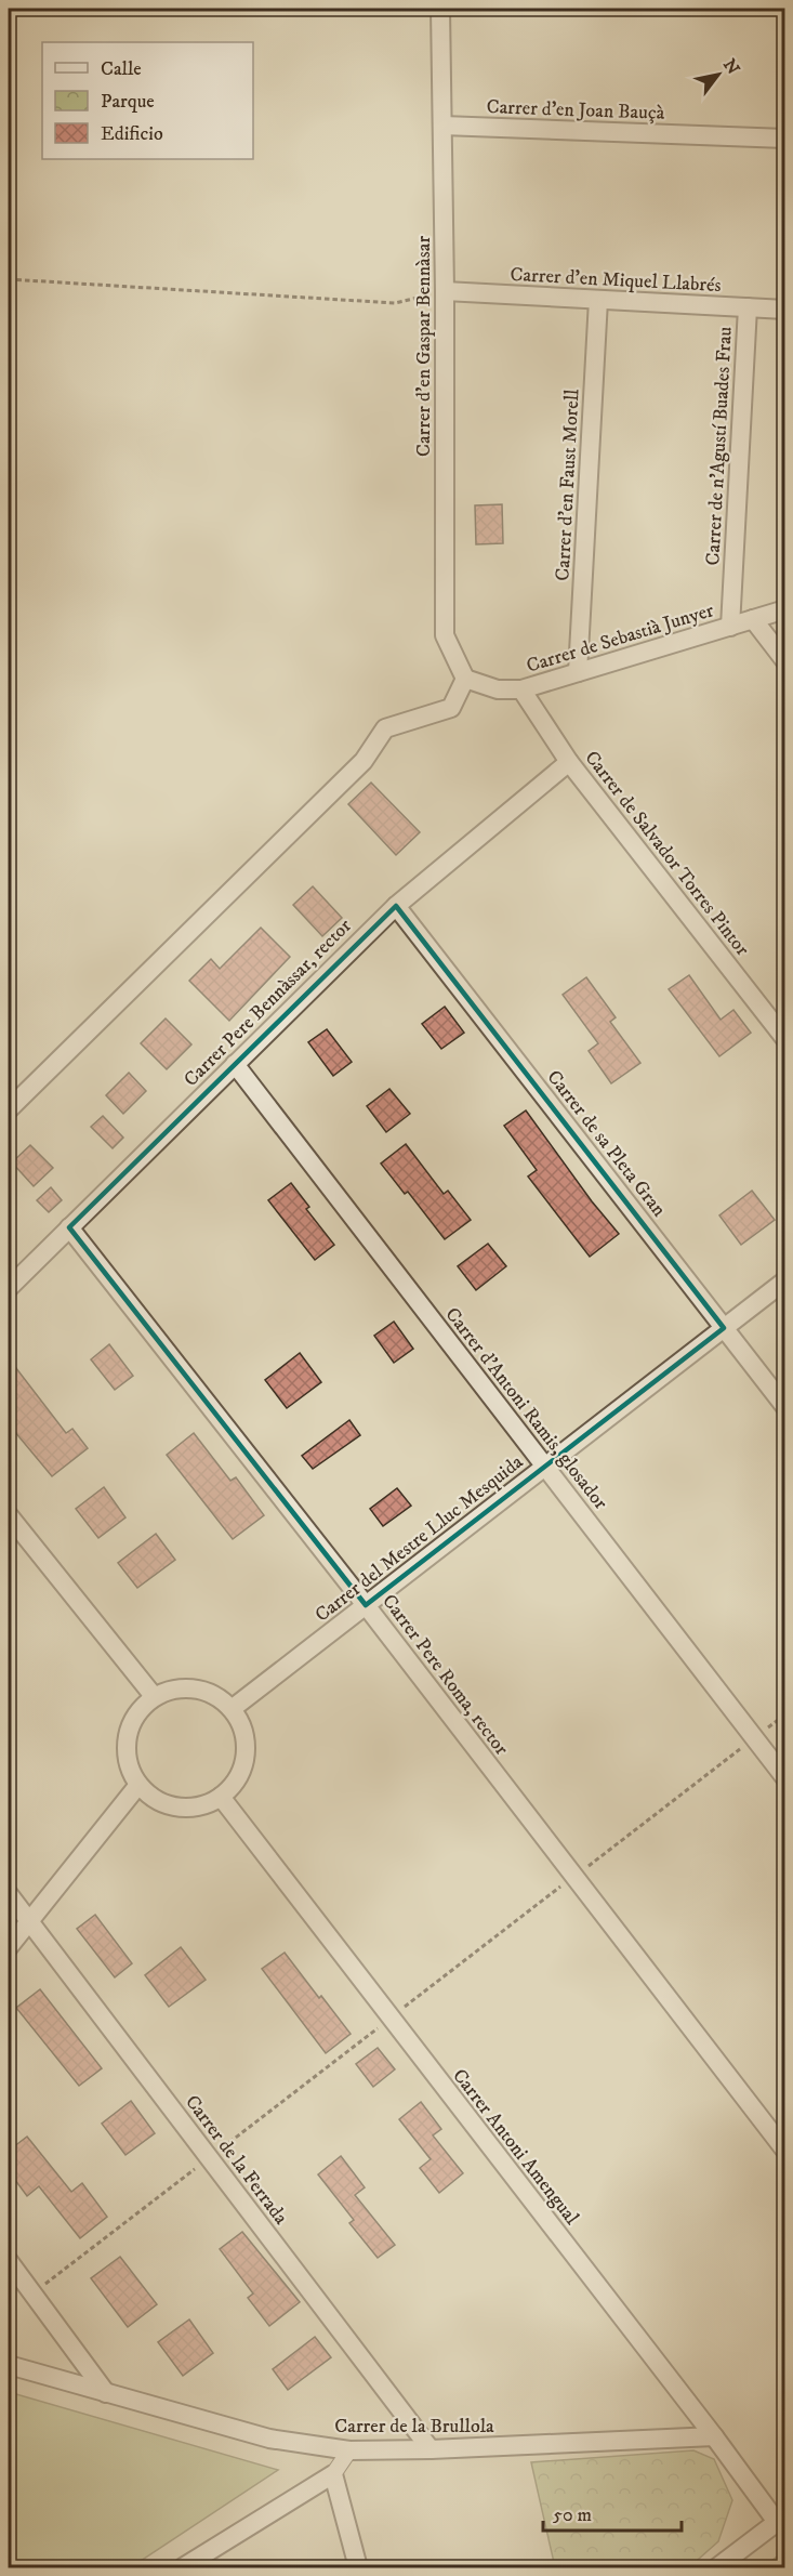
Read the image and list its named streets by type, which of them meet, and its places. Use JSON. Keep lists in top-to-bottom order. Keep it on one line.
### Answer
{"streets":{"street":["Carrer d'en Joan Bauçà","Carrer d'en Miquel Llabrés","Carrer d'en Gaspar Bennàsar","Carrer de n'Agustí Buades Frau","Carrer d'en Faust Morell","Carrer de Sebastià Junyer","Carrer de Salvador Torres Pintor","Carrer Pere Bennàssar, rector","Carrer de sa Pleta Gran","Carrer d'Antoni Ramis, glosador","Carrer del Mestre Lluc Mesquida","Carrer Pere Roma, rector","Carrer Antoni Amengual","Carrer de la Ferrada","Carrer de la Brullola"]},"crossings":[["Carrer d'en Joan Bauçà","Carrer d'en Gaspar Bennàsar"],["Carrer d'en Miquel Llabrés","Carrer d'en Gaspar Bennàsar"],["Carrer d'en Miquel Llabrés","Carrer de n'Agustí Buades Frau"],["Carrer d'en Miquel Llabrés","Carrer d'en Faust Morell"],["Carrer d'en Gaspar Bennàsar","Carrer de Sebastià Junyer"],["Carrer de n'Agustí Buades Frau","Carrer de Sebastià Junyer"],["Carrer d'en Faust Morell","Carrer de Sebastià Junyer"],["Carrer de Sebastià Junyer","Carrer de Salvador Torres Pintor"],["Carrer de Salvador Torres Pintor","Carrer Pere Bennàssar, rector"],["Carrer Pere Bennàssar, rector","Carrer de sa Pleta Gran"],["Carrer Pere Bennàssar, rector","Carrer d'Antoni Ramis, glosador"],["Carrer Pere Bennàssar, rector","Carrer Pere Roma, rector"],["Carrer de sa Pleta Gran","Carrer del Mestre Lluc Mesquida"],["Carrer d'Antoni Ramis, glosador","Carrer del Mestre Lluc Mesquida"],["Carrer del Mestre Lluc Mesquida","Carrer Pere Roma, rector"],["Carrer del Mestre Lluc Mesquida","Carrer Antoni Amengual"],["Carrer Antoni Amengual","Carrer de la Brullola"],["Carrer de la Ferrada","Carrer de la Brullola"]],"legend":["Calle","Parque","Edificio"],"scale_bar":"50 m","north":"top right"}
